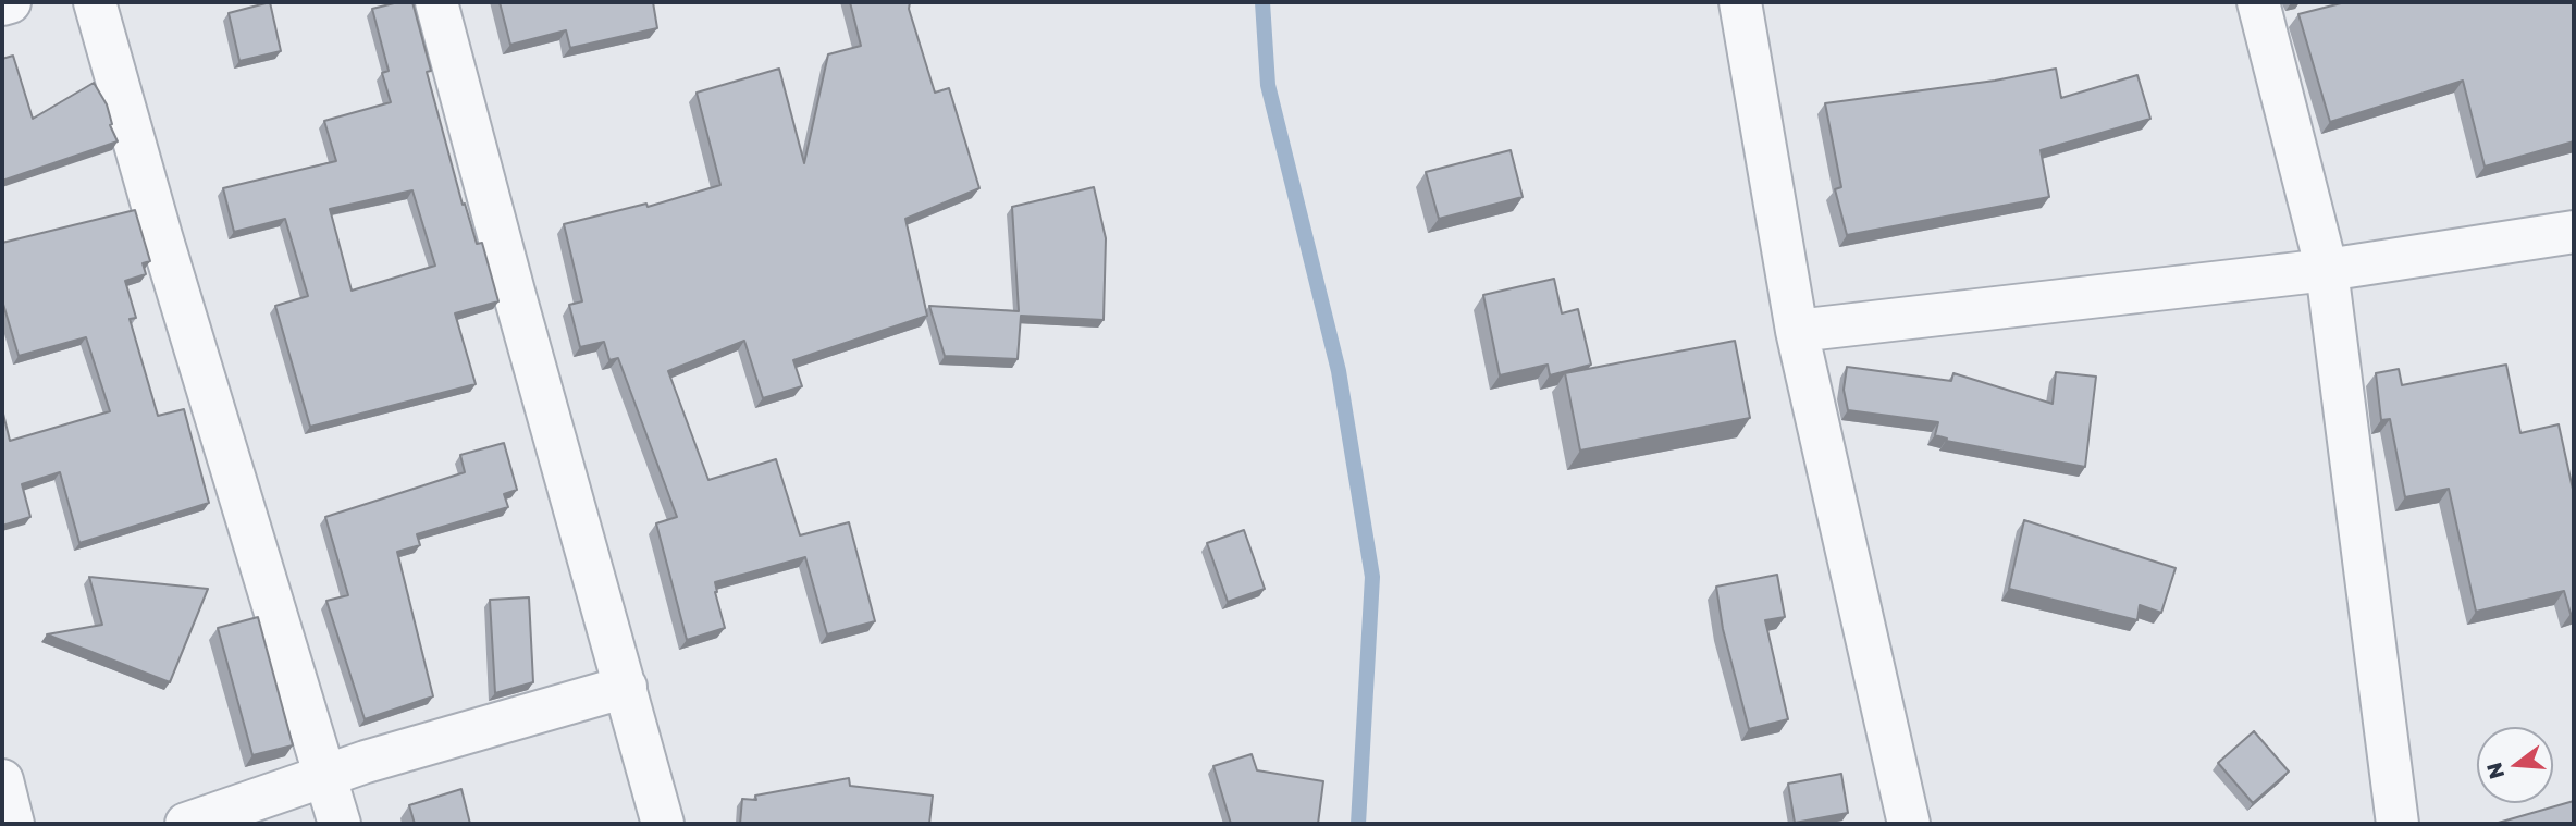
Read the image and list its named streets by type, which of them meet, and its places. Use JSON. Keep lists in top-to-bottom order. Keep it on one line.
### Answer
{"north":"left"}
